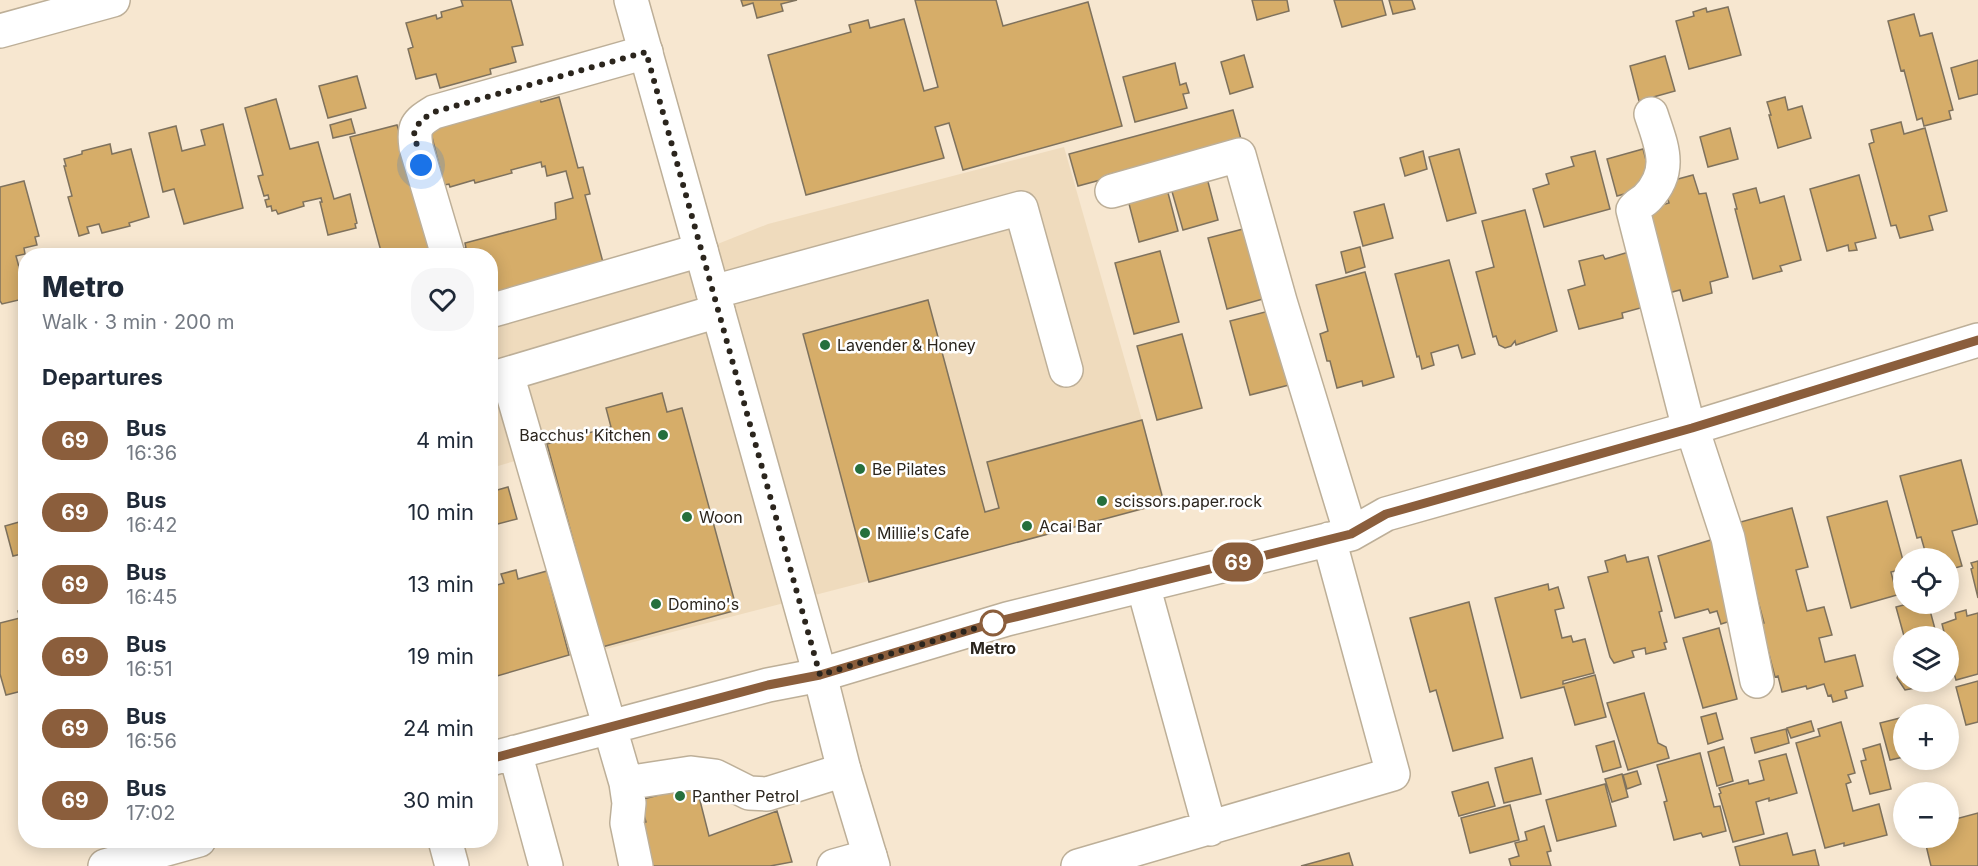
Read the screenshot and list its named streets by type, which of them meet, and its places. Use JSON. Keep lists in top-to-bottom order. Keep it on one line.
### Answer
{"places":["Lavender & Honey","Bacchus' Kitchen","Be Pilates","scissors.paper.rock","Woon","Acai Bar","Millie's Cafe","Domino's","Metro","Panther Petrol"],"lines":["bus line 69"],"page":{"on_map":"69","heading":[["Metro","Walk · 3 min · 200 m"],"Departures"],"list":[{"mark":"69","name":"Bus","note":"16:36","value":"4 min"},{"mark":"69","name":"Bus","note":"16:42","value":"10 min"},{"mark":"69","name":"Bus","note":"16:45","value":"13 min"},{"mark":"69","name":"Bus","note":"16:51","value":"19 min"},{"mark":"69","name":"Bus","note":"16:56","value":"24 min"},{"mark":"69","name":"Bus","note":"17:02","value":"30 min"}],"map_buttons":["+","−"]}}
